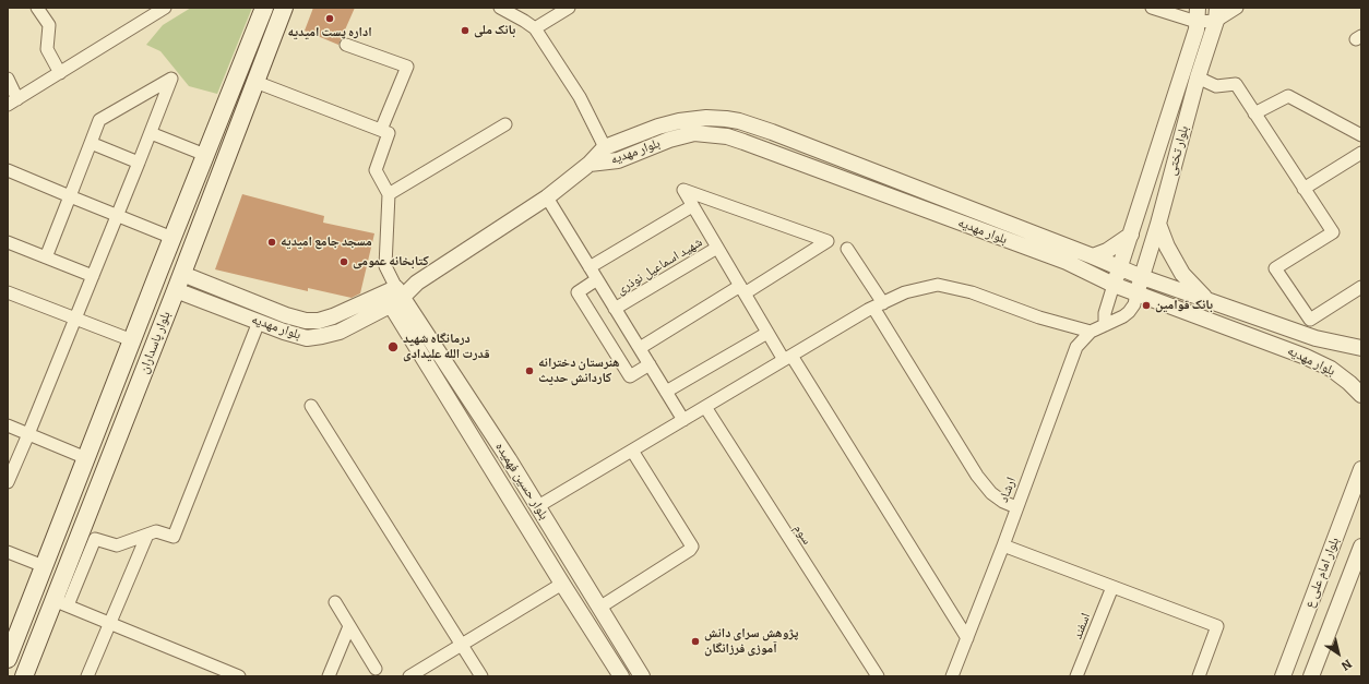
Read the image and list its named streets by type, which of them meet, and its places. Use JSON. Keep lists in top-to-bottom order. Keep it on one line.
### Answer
{"streets":{"main road":["بلوار پاسداران"],"street":["بلوار تختی","بلوار مهدیه","شهید اسماعیل نوذری","بلوار حسین فهمیده","ارشاد","سوم","بلوار امام علی ع","اسفند"]},"crossings":[["بلوار تختی","بلوار مهدیه"],["بلوار تختی","ارشاد"],["بلوار مهدیه","بلوار پاسداران"],["بلوار مهدیه","بلوار حسین فهمیده"],["بلوار مهدیه","ارشاد"]],"places":["اداره پست امیدیه","بانک ملی","مسجد جامع امیدیه","کتابخانه عمومی","بانک قوامین","درمانگاه شهید قدرت الله علیدادی","هنرستان دخترانه کاردانش حدیث","پژوهش سرای دانش آموزی فرزانگان"],"north":"bottom right"}
